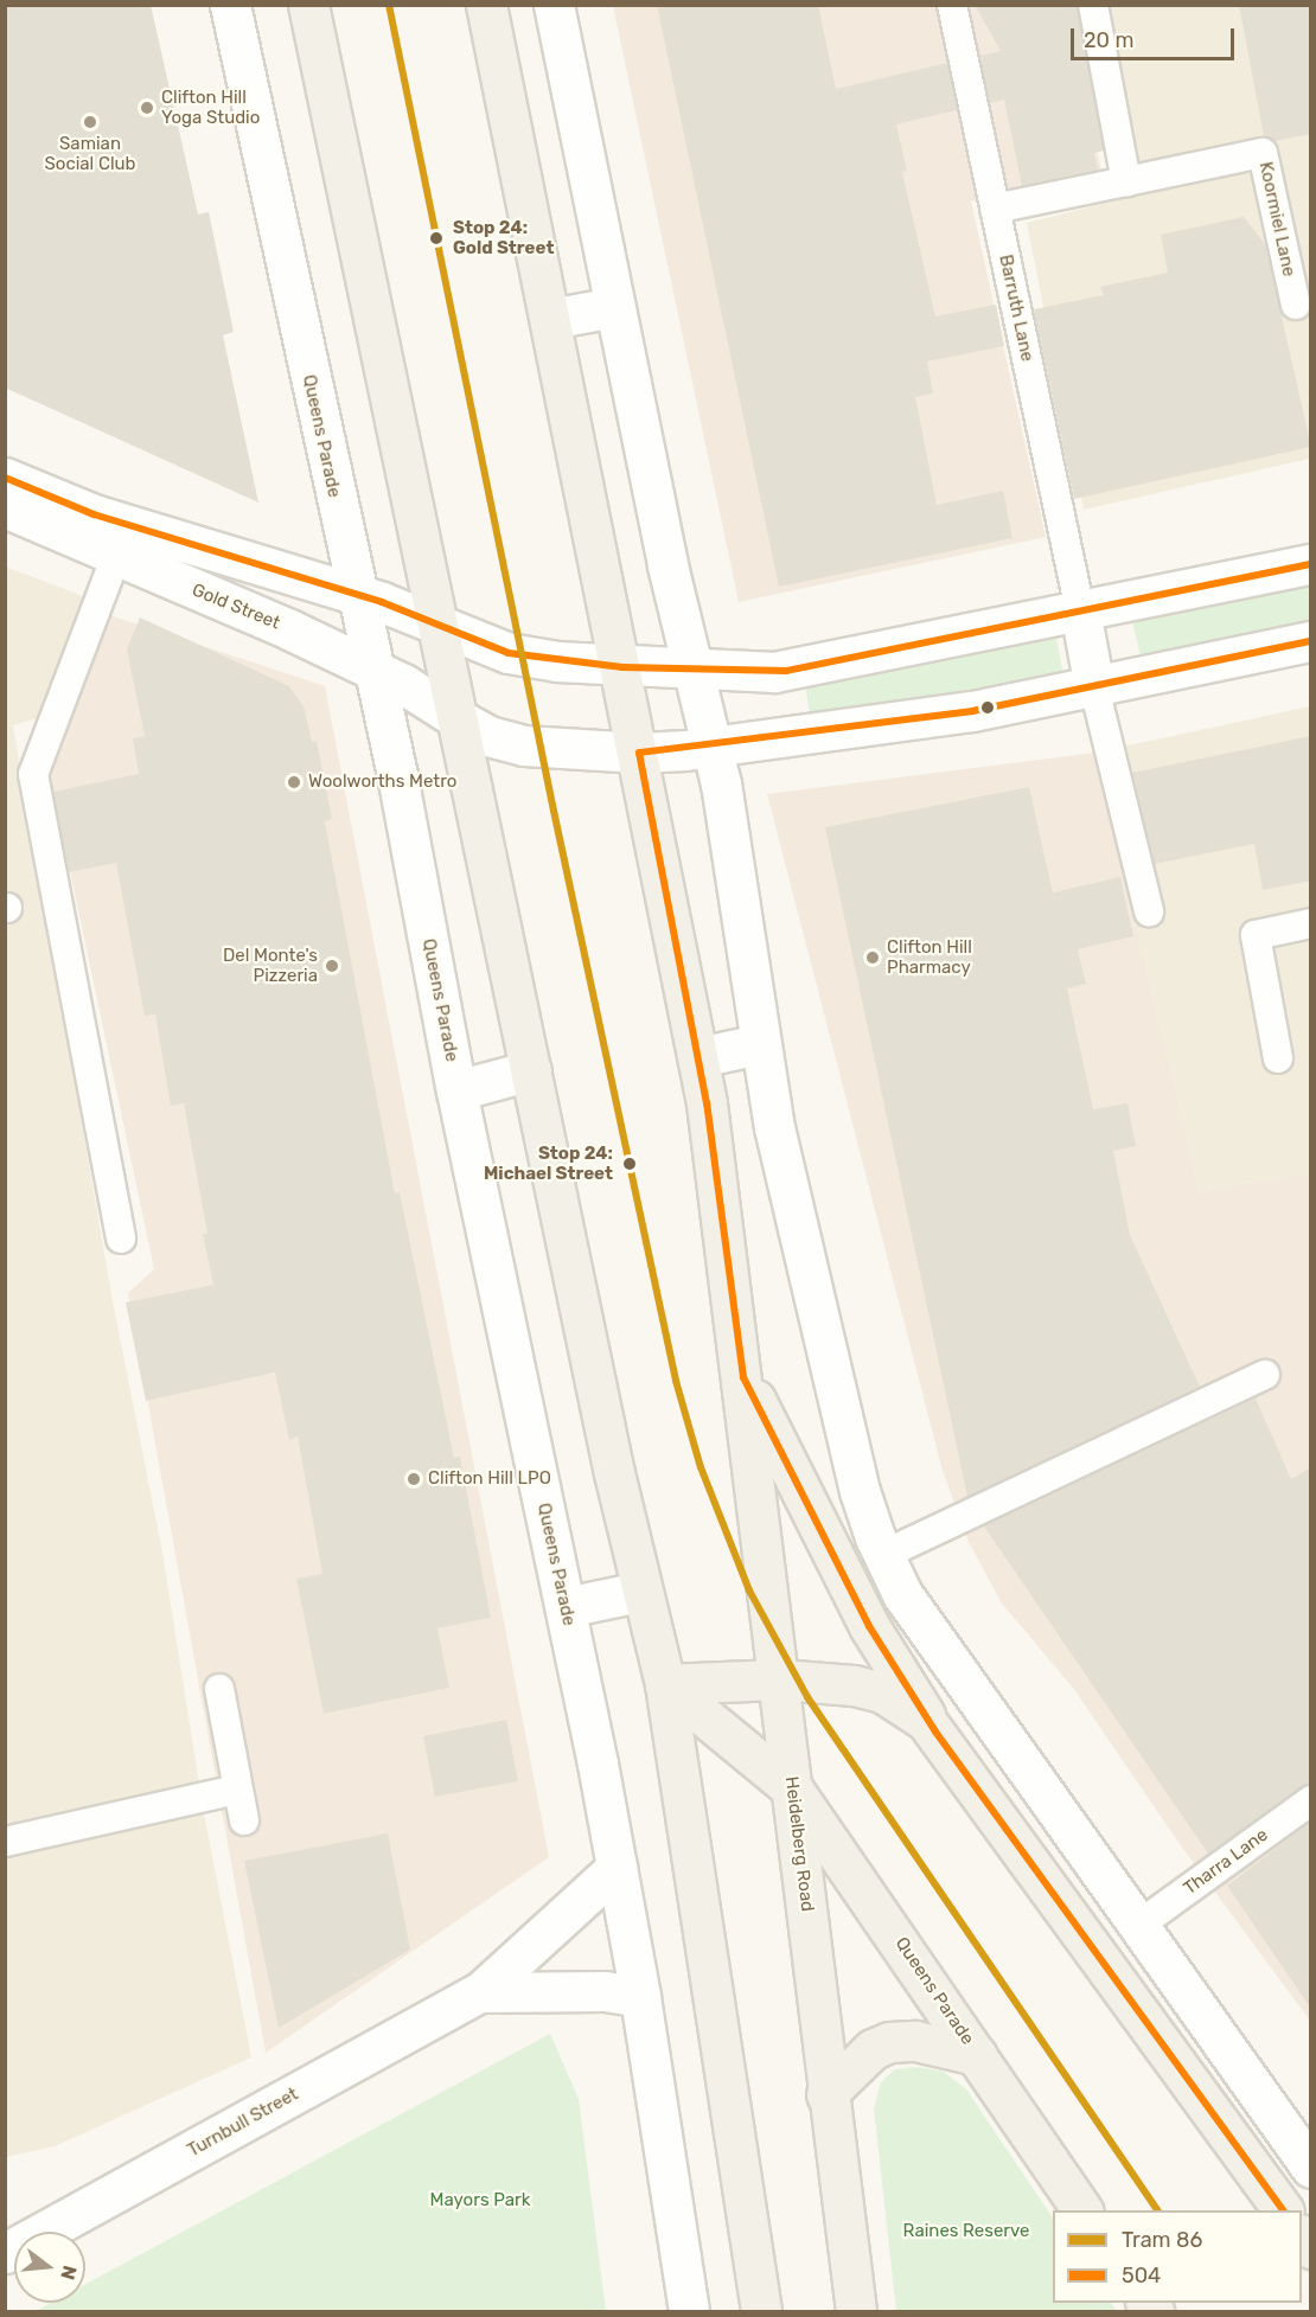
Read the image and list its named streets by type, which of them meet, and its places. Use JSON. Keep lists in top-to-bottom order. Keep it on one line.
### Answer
{"streets":{"main road":["Queens Parade","Heidelberg Road"],"street":["Gold Street","Turnbull Street"],"lane":["Koormiel Lane","Barruth Lane","Tharra Lane"]},"crossings":[["Queens Parade","Gold Street"],["Queens Parade","Heidelberg Road"],["Queens Parade","Turnbull Street"]],"parks":["Mayors Park","Raines Reserve"],"places":["Clifton Hill Yoga Studio","Samian Social Club","Stop 24: Gold Street","Woolworths Metro","Clifton Hill Pharmacy","Del Monte's Pizzeria","Stop 24: Michael Street","Clifton Hill LPO"],"lines":["tram line 86","transit line 504"],"legend":["Tram 86","504"],"scale_bar":"20 m","north":"right"}
